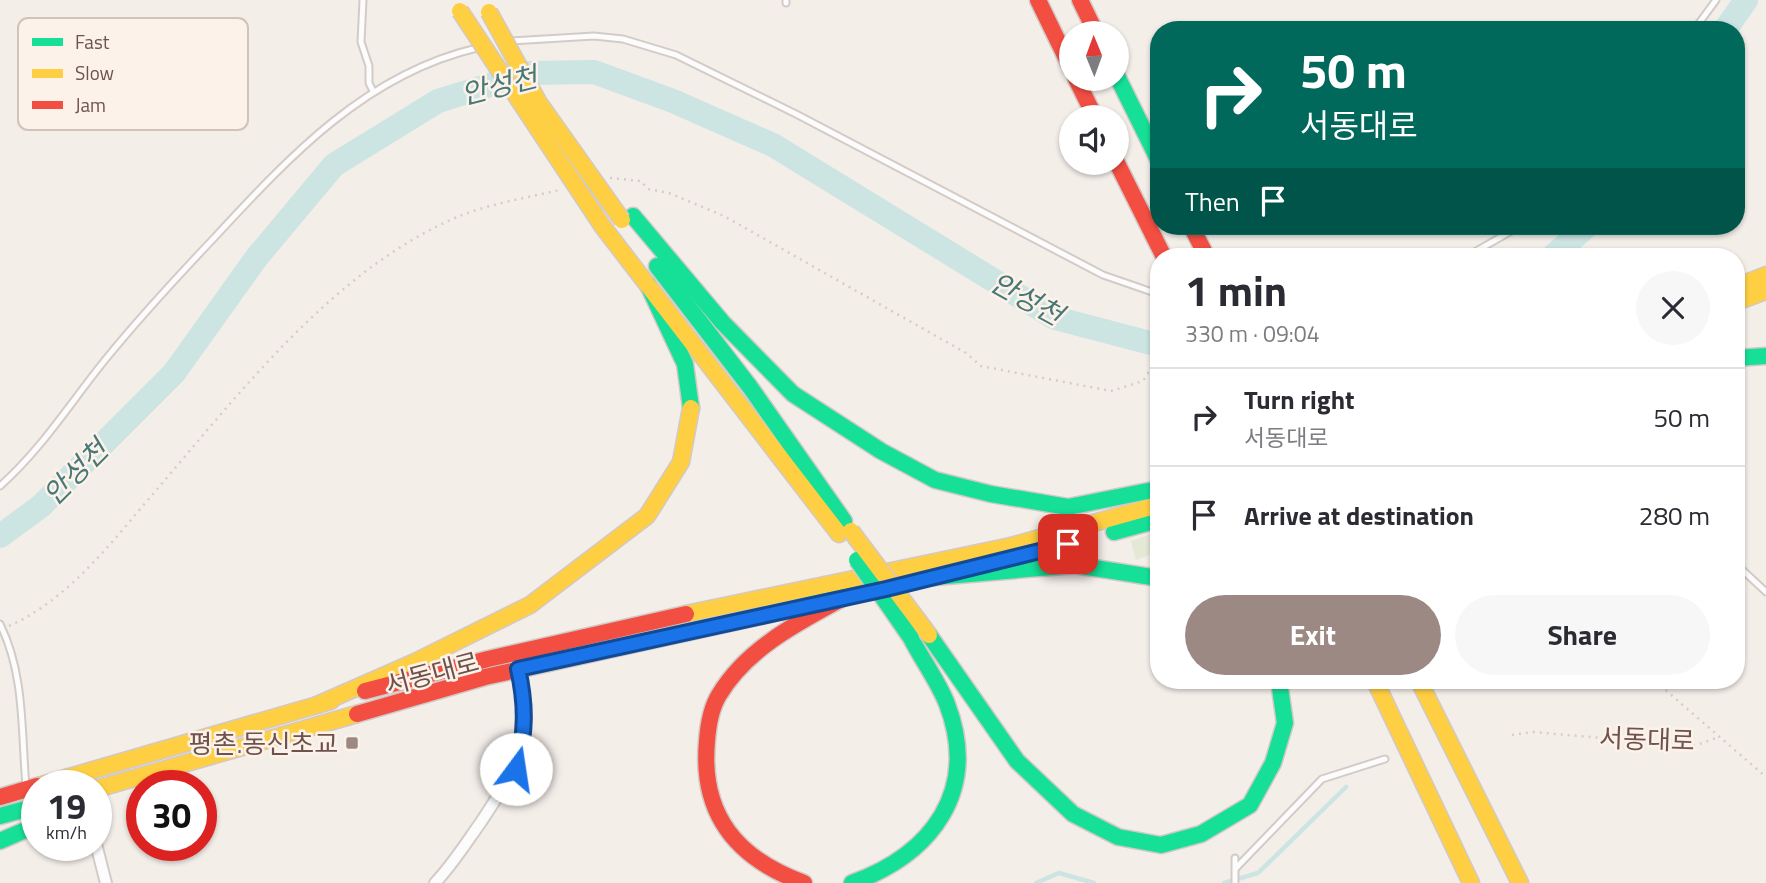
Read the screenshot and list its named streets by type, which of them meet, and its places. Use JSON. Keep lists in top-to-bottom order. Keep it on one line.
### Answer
{"streets":{"main road":["서동대로"]},"water":["안성천"],"places":{"transit":["평촌.동신초교"]},"legend":["Fast","Slow","Jam"],"north":"top","page":{"turn":["50 m","서동대로"],"then":"Then","heading":["1 min","330 m · 09:04"],"list":[{"name":"Turn right","note":"서동대로","value":"50 m"},{"name":"Arrive at destination","value":"280 m"}],"buttons":["Exit","Share"],"speed":"19 km/h","limit":"30"}}
